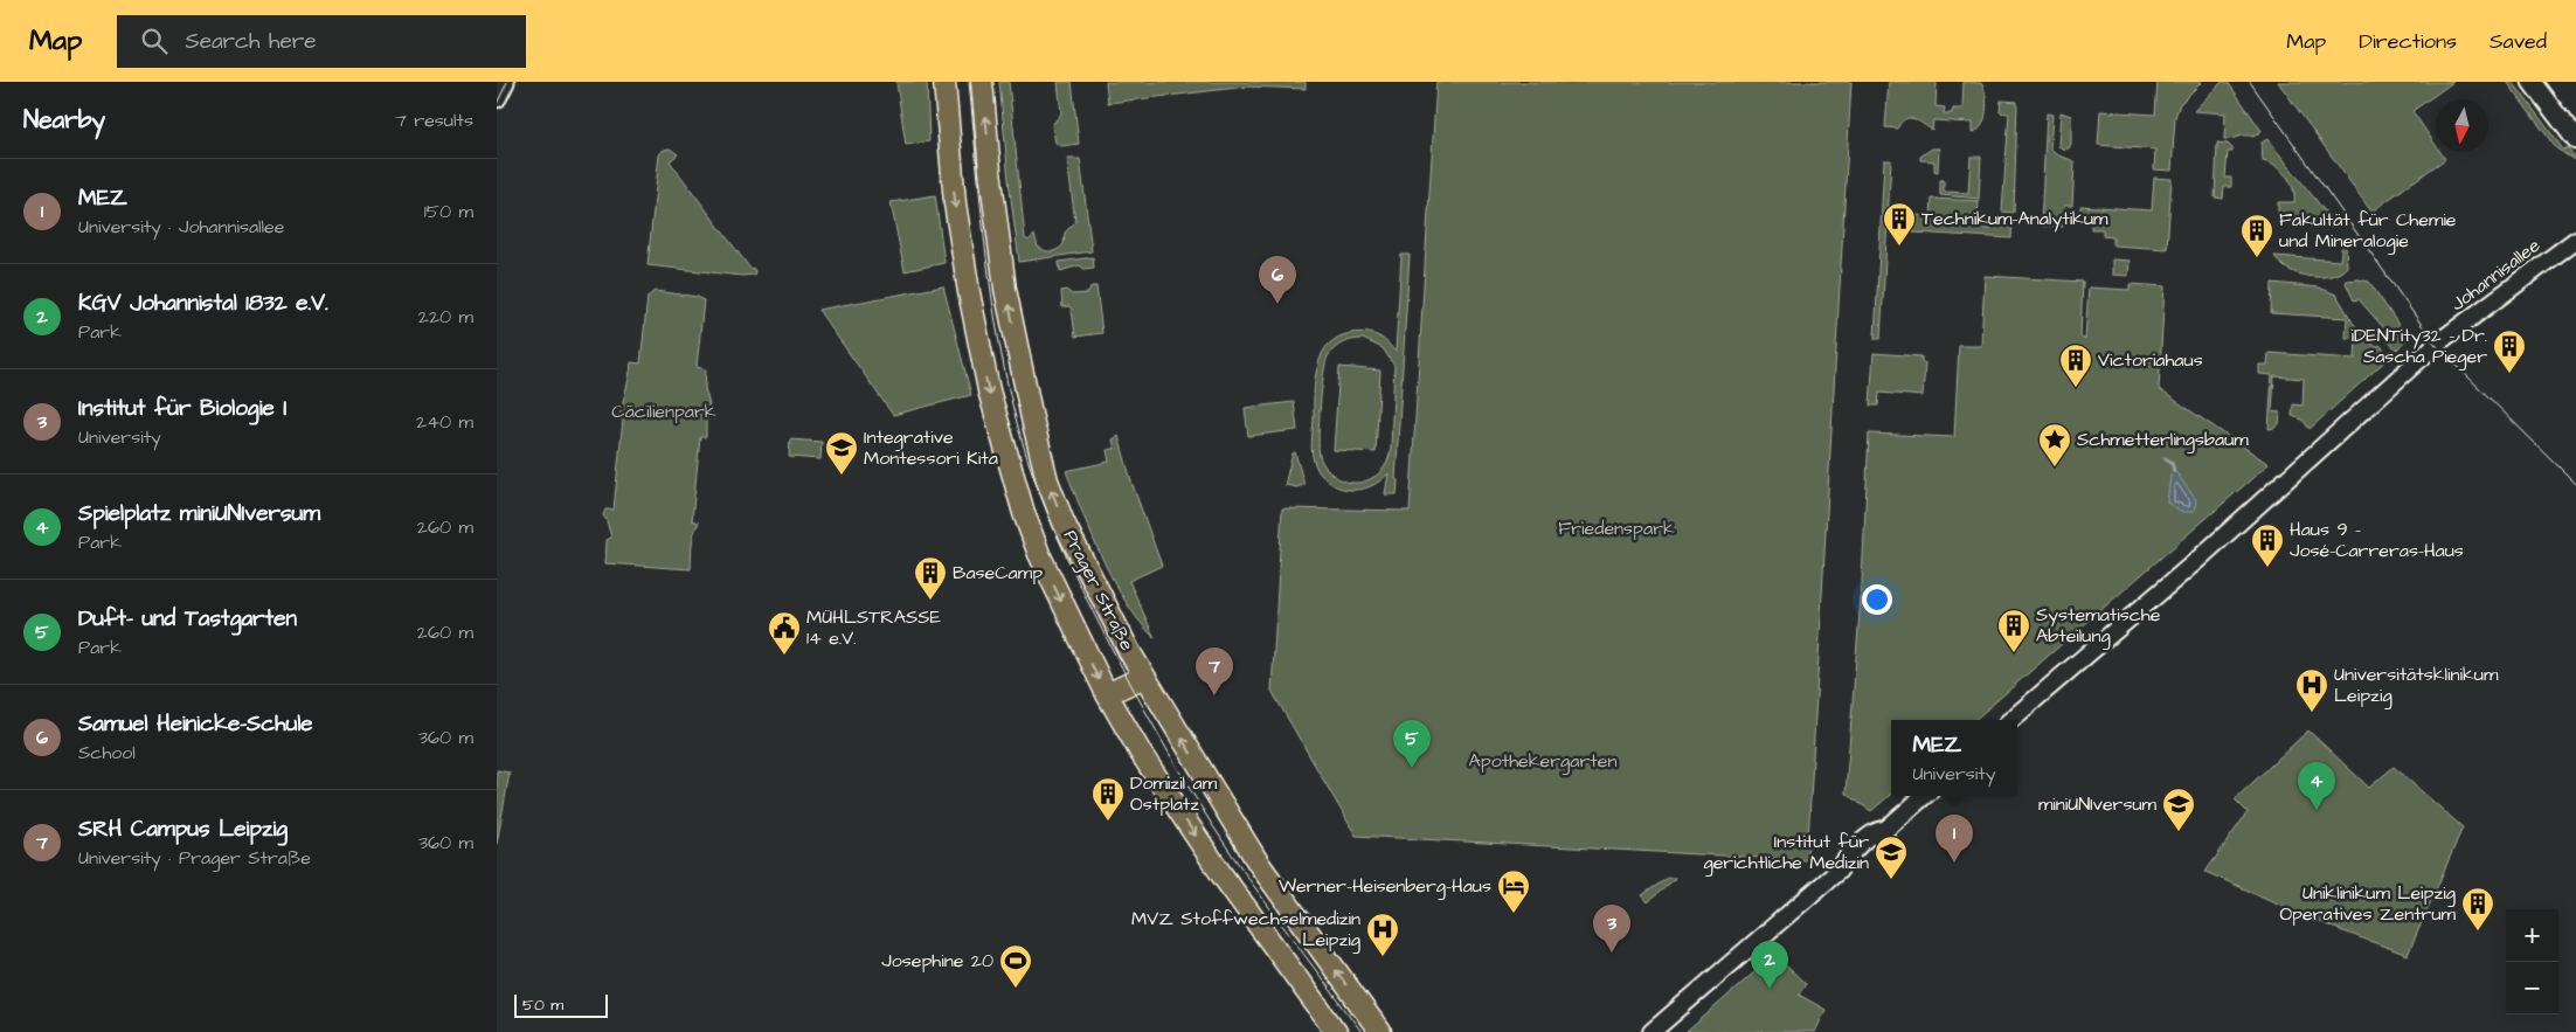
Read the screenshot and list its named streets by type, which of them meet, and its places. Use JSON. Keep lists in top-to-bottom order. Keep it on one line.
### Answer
{"streets":{"main road":["Prager Straße"],"street":["Johannisallee"]},"parks":["Cäcilienpark","Friedenspark","Apothekergarten"],"places":{"building":["Technikum-Analytikum","Fakultät für Chemie und Mineralogie","iDENTity32 - Dr. Sascha Pieger","Victoriahaus","Haus 9 - José-Carreras-Haus","BaseCamp","Systematische Abteilung","Domizil am Ostplatz","Uniklinikum Leipzig Operatives Zentrum"],"place":["Schmetterlingsbaum"],"school or university":["Integrative Montessori Kita","miniUNIversum","Institut für gerichtliche Medizin"],"public building":["MÜHLSTRASSE 14 e.V."],"hospital":["Universitätsklinikum Leipzig","MVZ Stoffwechselmedizin Leipzig"],"hotel":["Werner-Heisenberg-Haus"],"sports":["Josephine 20"]},"scale_bar":"50 m","north":"bottom","page":{"header":"Map","search":"Search here","nav":["Map","Directions","Saved"],"heading":["Nearby","7 results"],"list":[{"mark":"1","name":"MEZ","note":"University · Johannisallee","value":"150 m"},{"mark":"2","name":"KGV Johannistal 1832 e.V.","note":"Park","value":"220 m"},{"mark":"3","name":"Institut für Biologie I","note":"University","value":"240 m"},{"mark":"4","name":"Spielplatz miniUNIversum","note":"Park","value":"260 m"},{"mark":"5","name":"Duft- und Tastgarten","note":"Park","value":"260 m"},{"mark":"6","name":"Samuel Heinicke-Schule","note":"School","value":"360 m"},{"mark":"7","name":"SRH Campus Leipzig","note":"University · Prager Straße","value":"360 m"}],"pins":["6","7","5","4","1","3","2"],"popup":["MEZ","University"],"map_buttons":["+","−"],"scale":"50 m"}}
